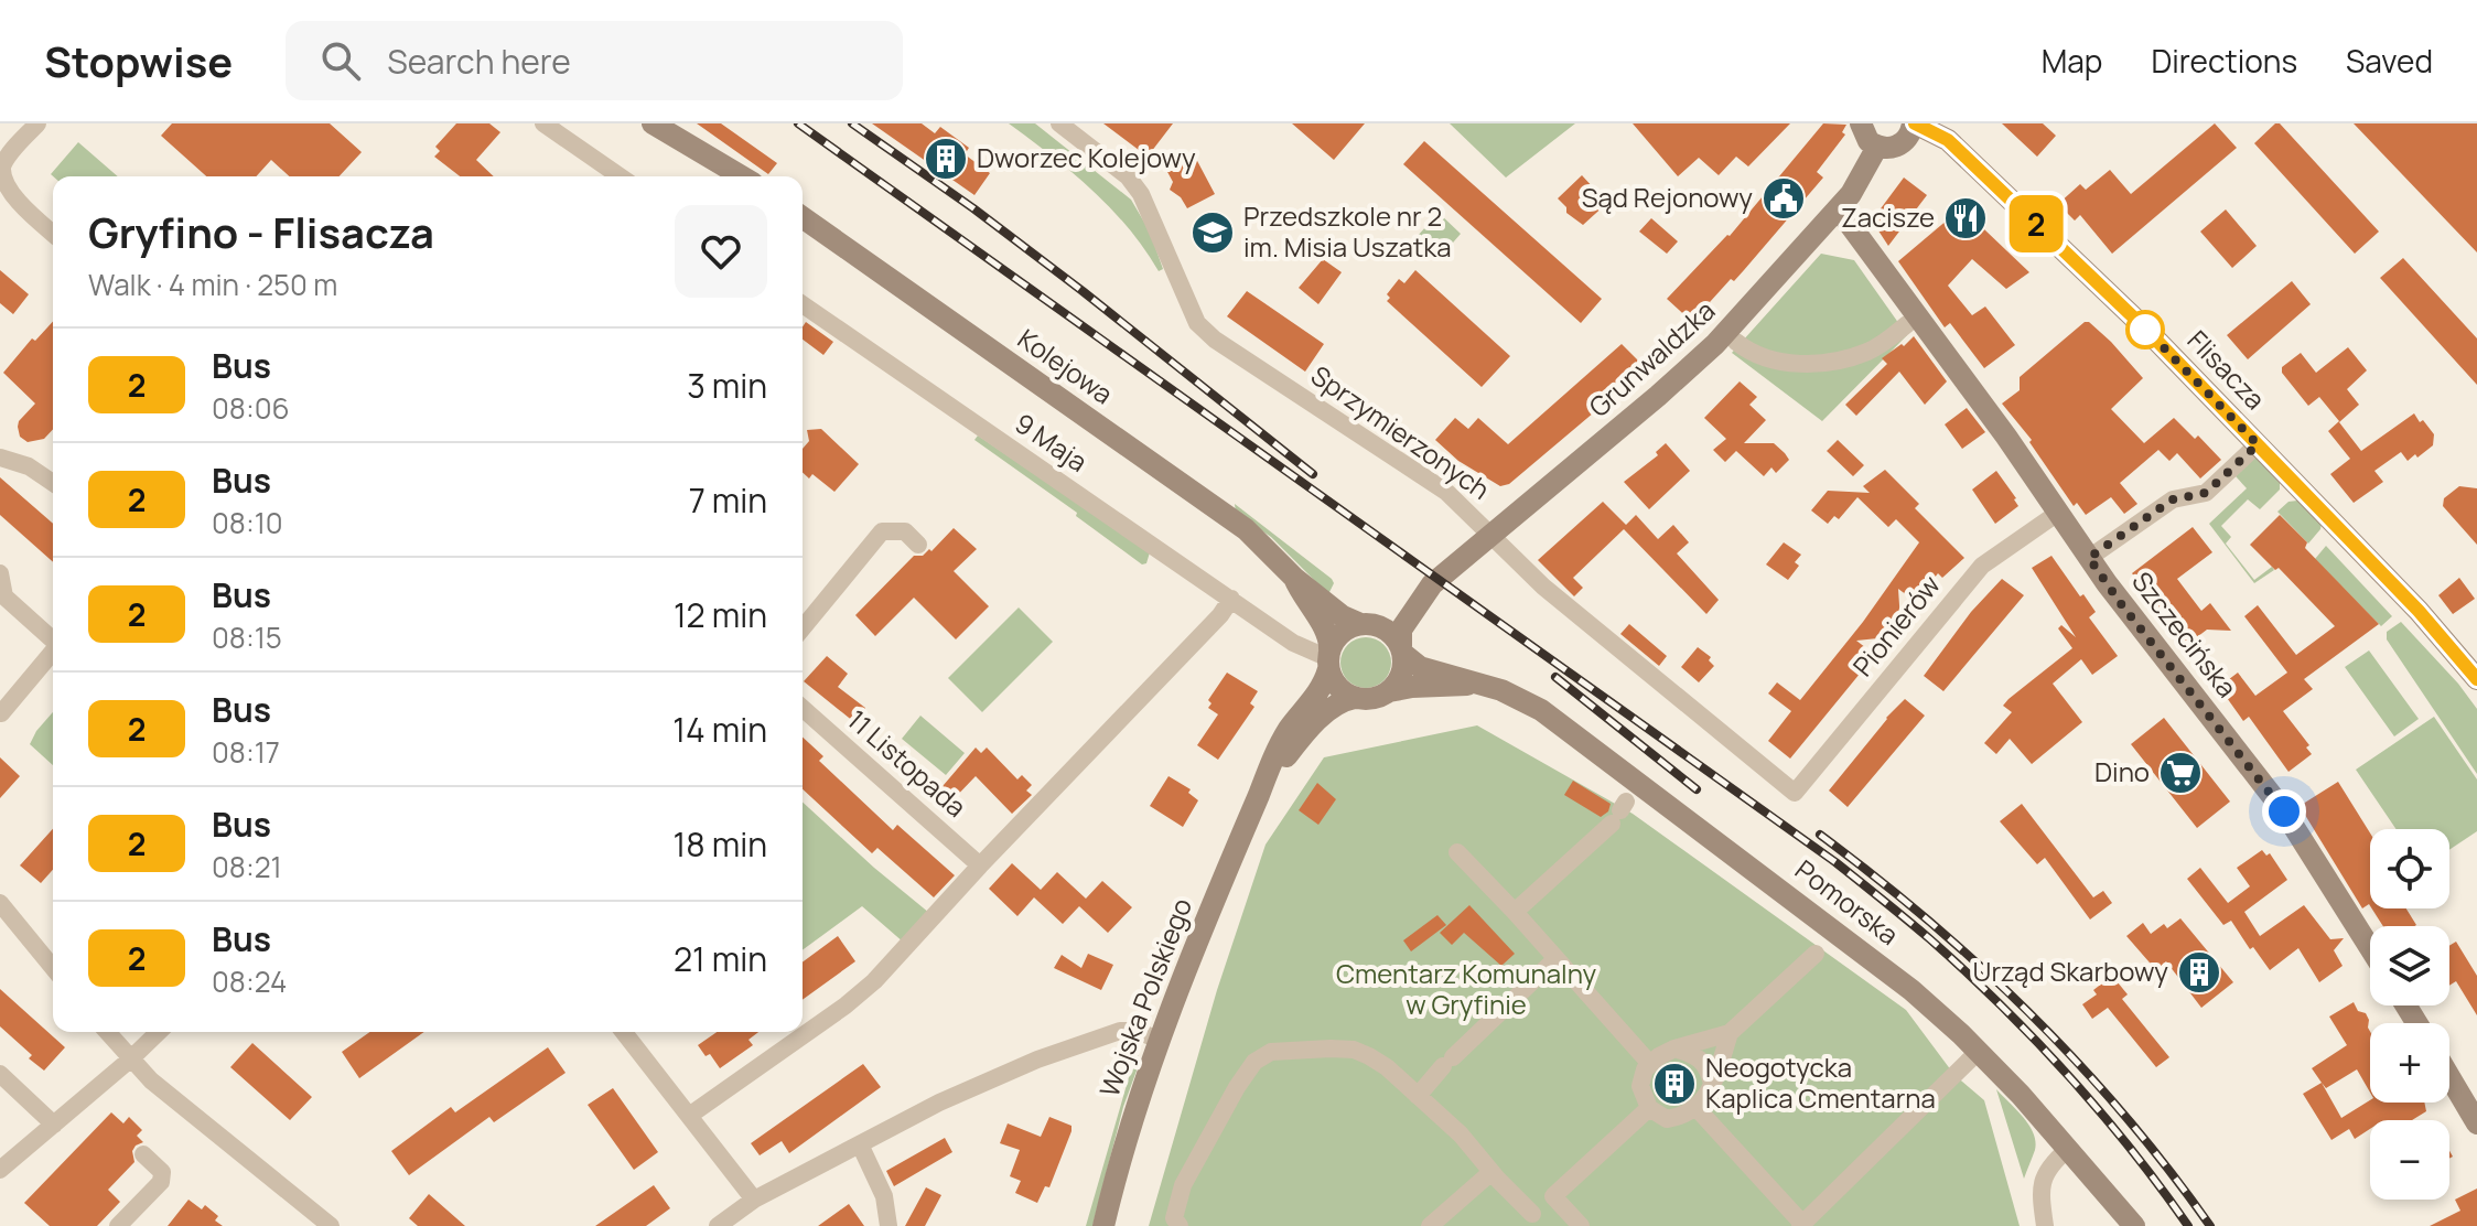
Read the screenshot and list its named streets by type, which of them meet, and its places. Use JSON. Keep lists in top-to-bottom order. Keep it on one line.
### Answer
{"streets":{"street":["Grunwaldzka","Kolejowa","Flisacza","Sprzymierzonych","9 Maja","Pionierów","Szczecińska","11 Listopada","Pomorska","Wojska Polskiego"]},"crossings":[["Grunwaldzka","Kolejowa"],["Grunwaldzka","Sprzymierzonych"],["Grunwaldzka","9 Maja"],["Grunwaldzka","Szczecińska"],["Grunwaldzka","Pomorska"],["Grunwaldzka","Wojska Polskiego"],["Kolejowa","9 Maja"],["Kolejowa","Pomorska"],["Kolejowa","Wojska Polskiego"],["Sprzymierzonych","Pionierów"],["9 Maja","Pomorska"],["9 Maja","Wojska Polskiego"],["Pionierów","Szczecińska"],["Pomorska","Wojska Polskiego"]],"parks":["Cmentarz Komunalny w Gryfinie"],"places":{"building":["Dworzec Kolejowy","Urząd Skarbowy","Neogotycka Kaplica Cmentarna"],"public building":["Sąd Rejonowy"],"restaurant":["Zacisze"],"school or university":["Przedszkole nr 2 im. Misia Uszatka"],"supermarket":["Dino"]},"lines":["bus line 2"],"page":{"header":"Stopwise","search":"Search here","nav":["Map","Directions","Saved"],"on_map":"2","heading":["Gryfino - Flisacza","Walk · 4 min · 250 m"],"list":[{"mark":"2","name":"Bus","note":"08:06","value":"3 min"},{"mark":"2","name":"Bus","note":"08:10","value":"7 min"},{"mark":"2","name":"Bus","note":"08:15","value":"12 min"},{"mark":"2","name":"Bus","note":"08:17","value":"14 min"},{"mark":"2","name":"Bus","note":"08:21","value":"18 min"},{"mark":"2","name":"Bus","note":"08:24","value":"21 min"}],"map_buttons":["+","−"]}}
